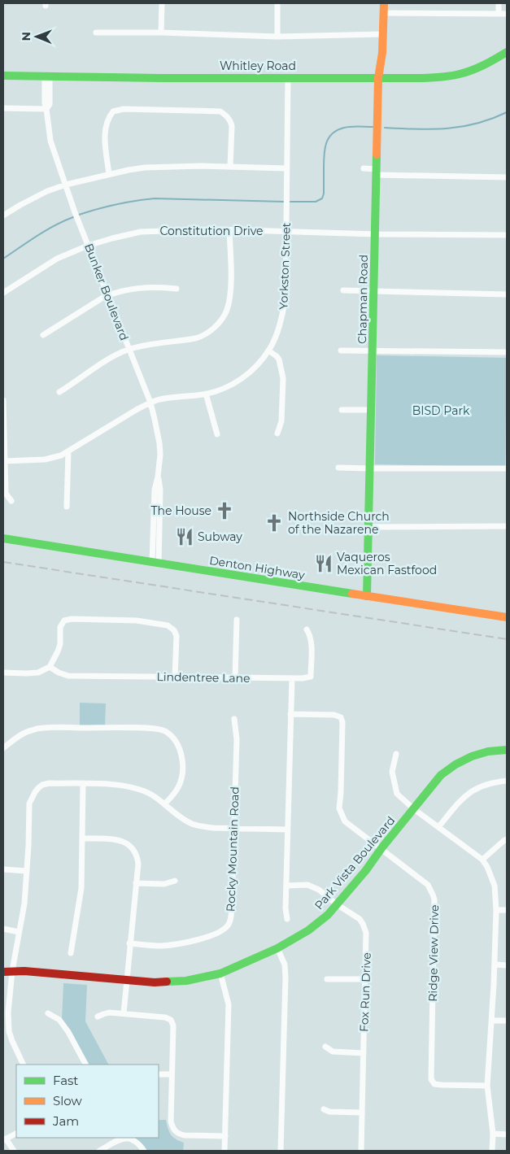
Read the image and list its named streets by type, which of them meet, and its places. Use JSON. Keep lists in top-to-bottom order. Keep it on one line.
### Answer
{"streets":{"street":["Whitley Road","Constitution Drive","Yorkston Street","Bunker Boulevard","Chapman Road","Denton Highway","Lindentree Lane","Rocky Mountain Road","Park Vista Boulevard","Ridge View Drive","Fox Run Drive"]},"crossings":[["Whitley Road","Yorkston Street"],["Whitley Road","Bunker Boulevard"],["Whitley Road","Chapman Road"],["Constitution Drive","Yorkston Street"],["Constitution Drive","Bunker Boulevard"],["Constitution Drive","Chapman Road"],["Yorkston Street","Bunker Boulevard"],["Bunker Boulevard","Denton Highway"],["Chapman Road","Denton Highway"],["Park Vista Boulevard","Ridge View Drive"],["Park Vista Boulevard","Fox Run Drive"]],"parks":["BISD Park"],"places":{"church":["The House","Northside Church of the Nazarene"],"restaurant":["Subway","Vaqueros Mexican Fastfood"]},"legend":["Fast","Slow","Jam"],"north":"left"}
